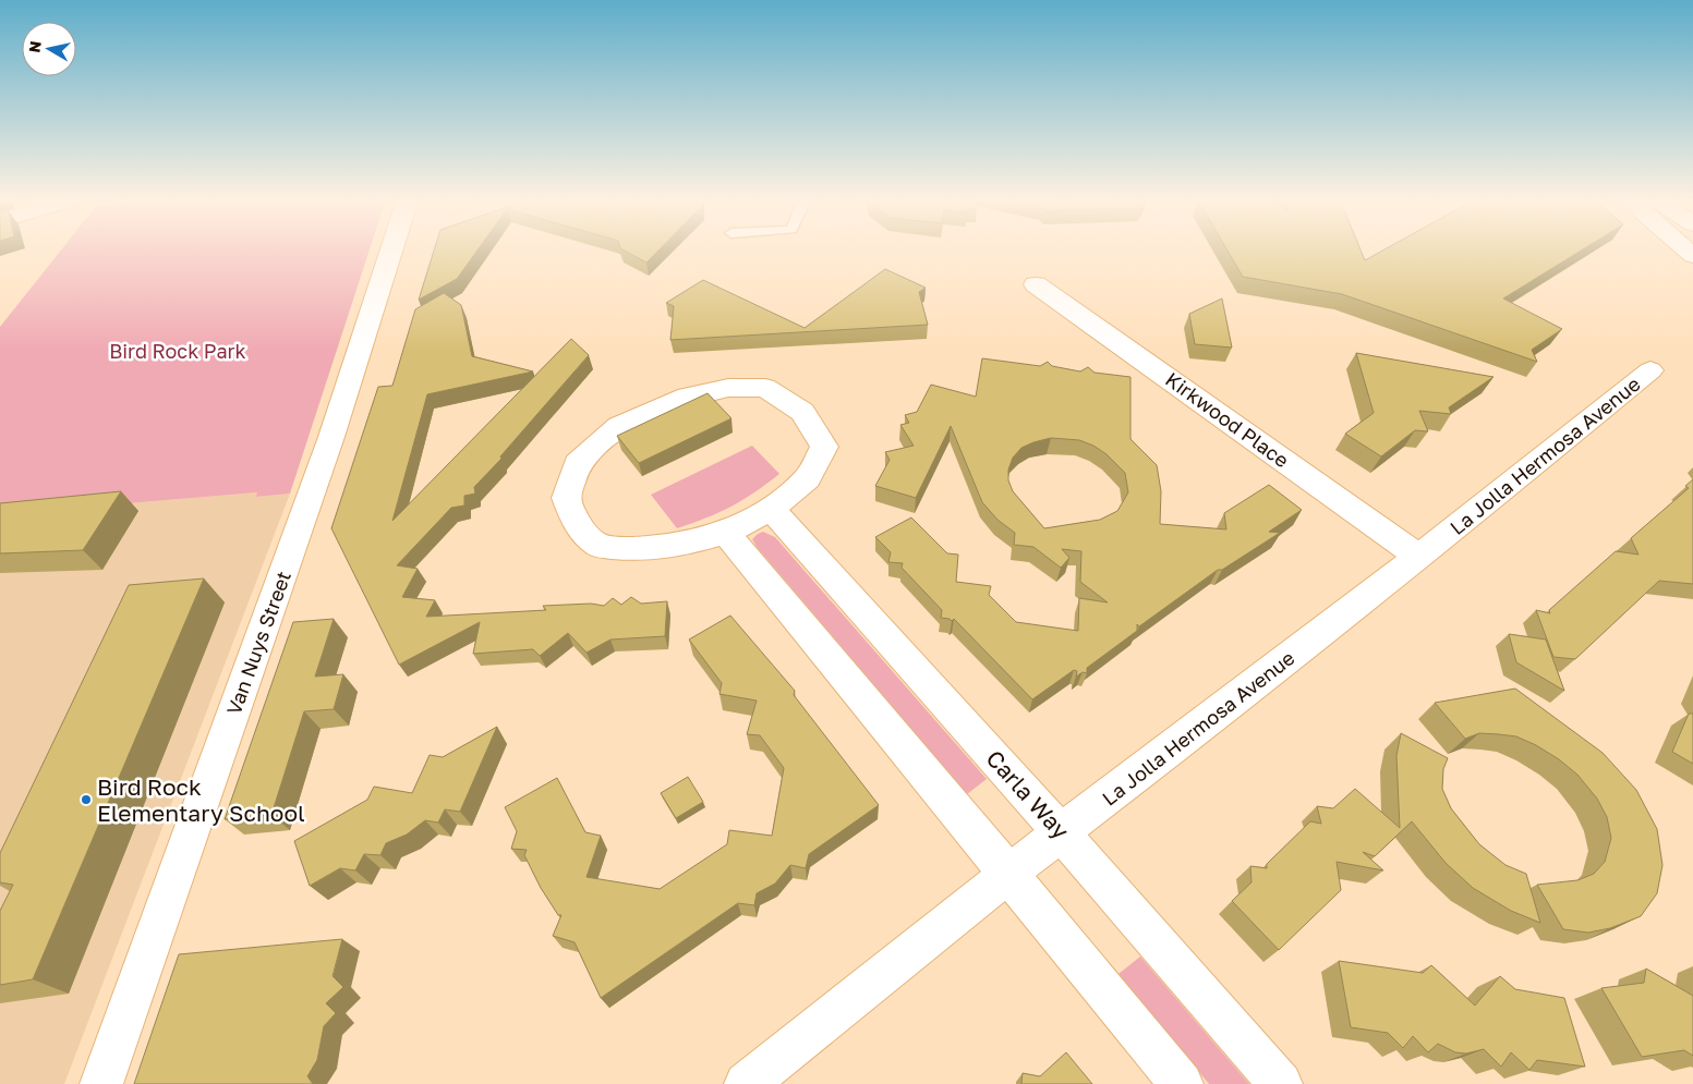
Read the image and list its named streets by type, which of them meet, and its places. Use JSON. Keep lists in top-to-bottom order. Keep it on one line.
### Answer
{"streets":{"street":["Kirkwood Place","La Jolla Hermosa Avenue","Van Nuys Street","Carla Way"]},"crossings":[["Kirkwood Place","La Jolla Hermosa Avenue"],["La Jolla Hermosa Avenue","Carla Way"]],"parks":["Bird Rock Park"],"places":["Bird Rock Elementary School"],"north":"left"}
